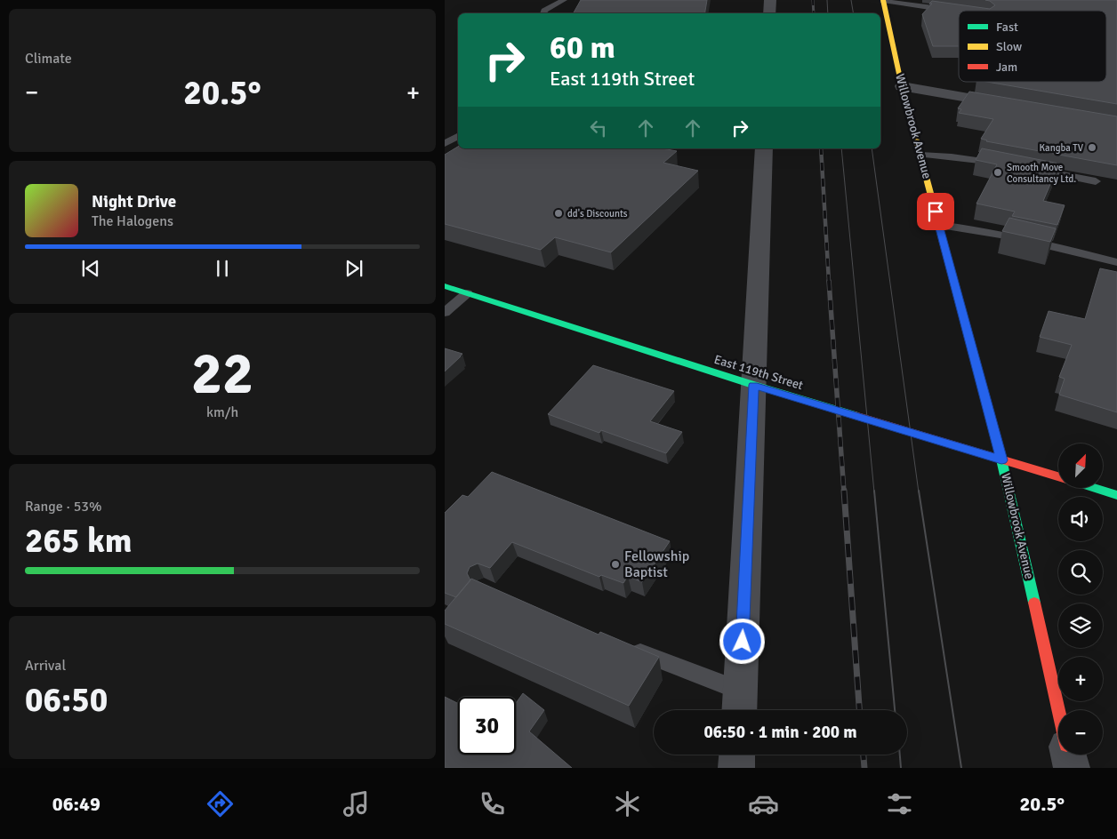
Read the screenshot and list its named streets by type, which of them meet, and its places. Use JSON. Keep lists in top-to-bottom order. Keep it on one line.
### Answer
{"streets":{"street":["Willowbrook Avenue","East 119th Street"]},"crossings":[["Willowbrook Avenue","East 119th Street"]],"places":["Kangba TV","Smooth Move Consultancy Ltd.","dd's Discounts","Fellowship Baptist"],"legend":["Fast","Slow","Jam"],"north":"top right","page":{"tile":["Climate",["22","km/h"],["Range · 53%","265 km"],["Arrival","06:50"]],"turn":["60 m","East 119th Street"],"heat":["−","20.5°","+"],"song":["Night Drive","The Halogens"],"map_buttons":["+","−"],"limit":"30","trip":"06:50 · 1 min · 200 m","tabs":["06:49","20.5°"]}}
